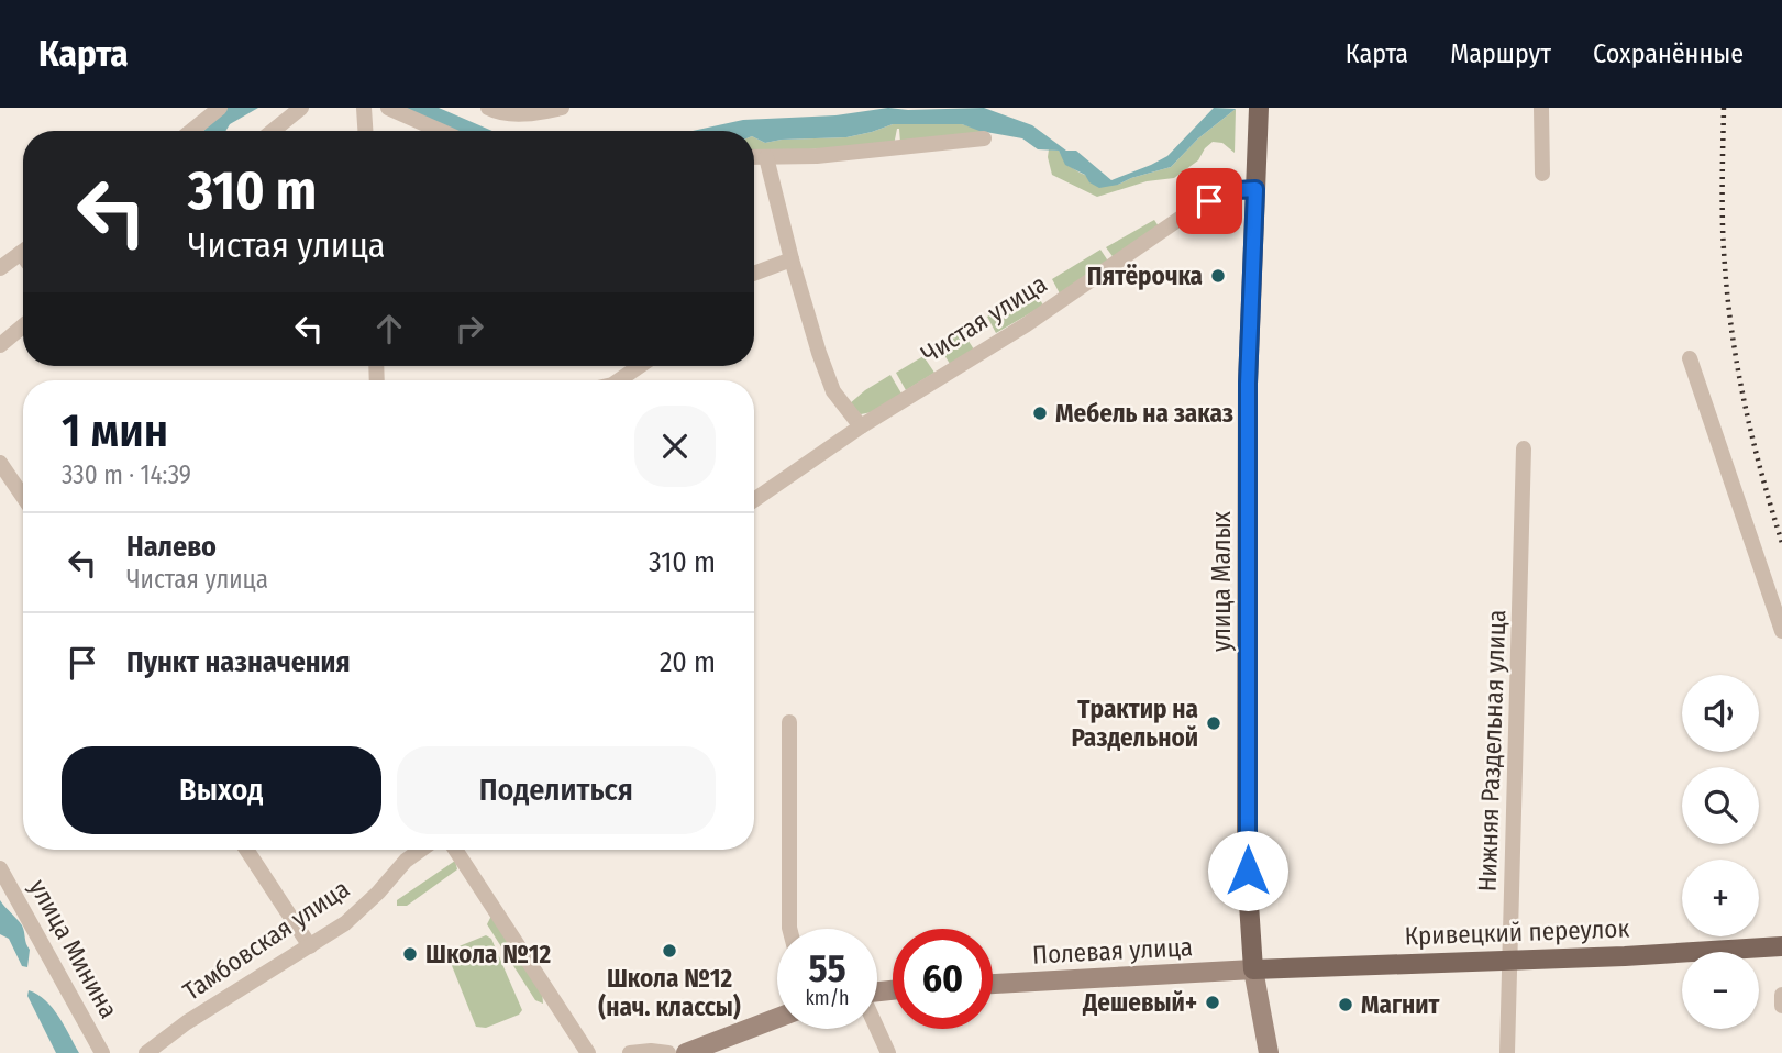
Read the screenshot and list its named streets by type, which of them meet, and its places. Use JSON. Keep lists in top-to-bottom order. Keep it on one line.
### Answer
{"streets":{"main road":["улица Малых","Кривецкий переулок"],"street":["Чистая улица","Нижняя Раздельная улица","Тамбовская улица","улица Минина","Полевая улица"]},"crossings":[["Чистая улица","улица Малых"],["улица Малых","Кривецкий переулок"],["улица Малых","Полевая улица"],["Нижняя Раздельная улица","Кривецкий переулок"],["Кривецкий переулок","Полевая улица"]],"places":["Пятёрочка","Мебель на заказ","Трактир на Раздельной","Школа №12 (нач. классы)","Школа №12","Дешевый+","Магнит"],"page":{"header":"Карта","nav":["Карта","Маршрут","Сохранённые"],"turn":["310 m","Чистая улица"],"heading":["1 мин","330 m · 14:39"],"list":[{"name":"Налево","note":"Чистая улица","value":"310 m"},{"name":"Пункт назначения","value":"20 m"}],"map_buttons":["+","−"],"buttons":["Выход","Поделиться"],"speed":"55 km/h","limit":"60"}}
